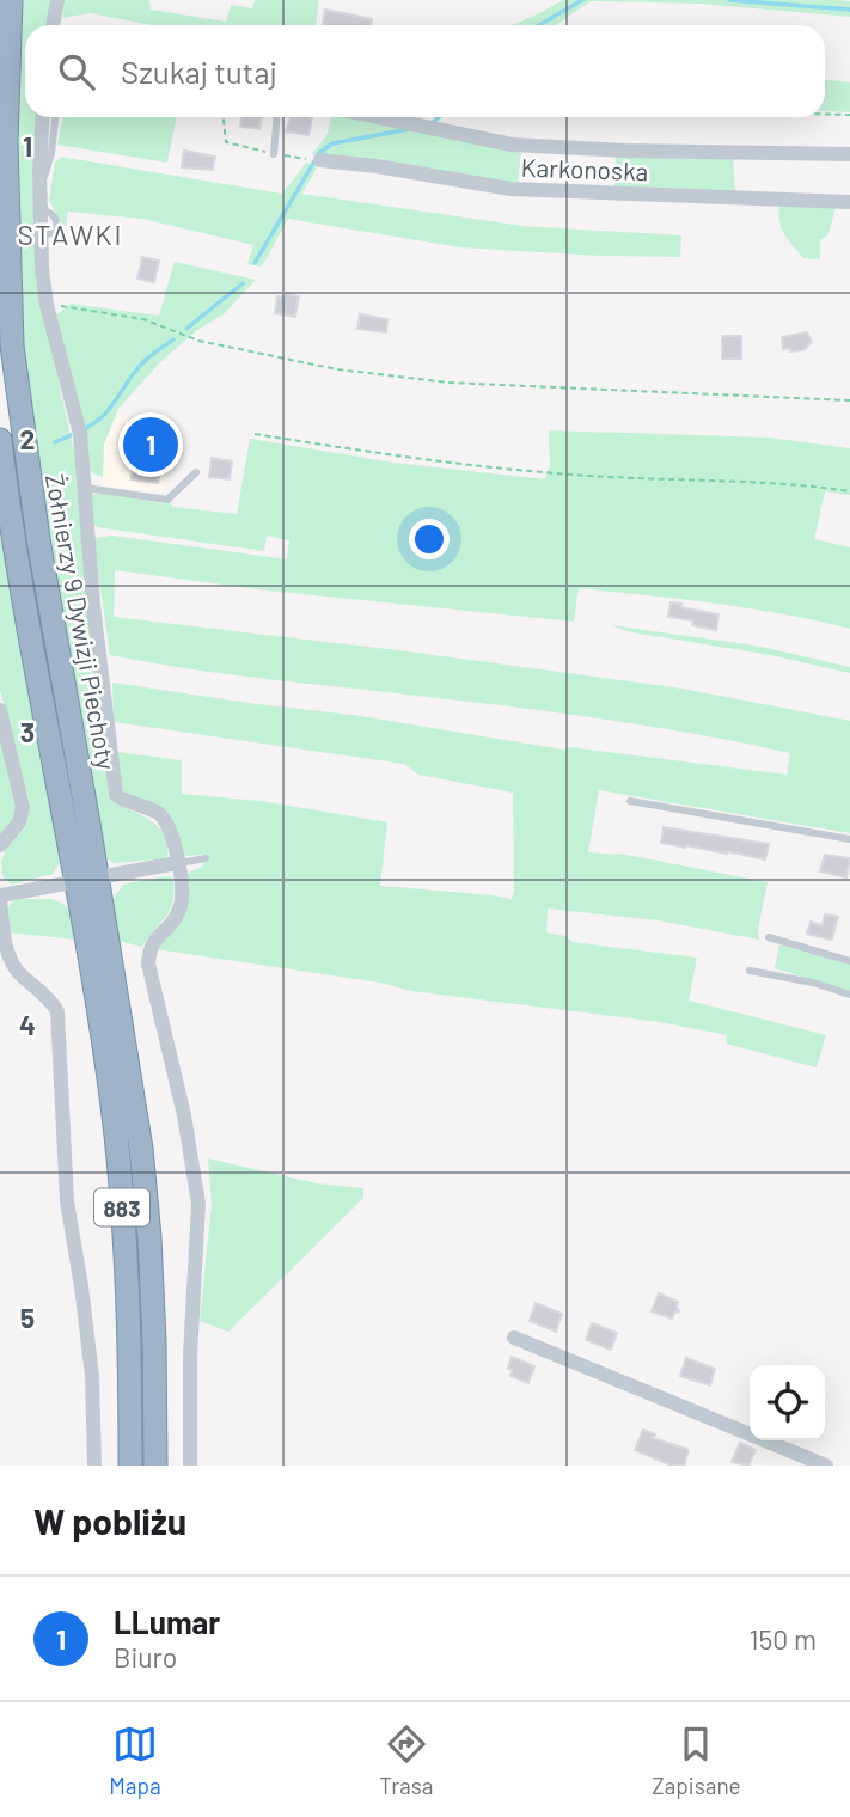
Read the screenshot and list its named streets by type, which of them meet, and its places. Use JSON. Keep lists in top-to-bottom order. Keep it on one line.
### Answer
{"streets":{"highway":["Żołnierzy 9 Dywizji Piechoty","883"],"street":["Karkonoska"]},"districts":["STAWKI"],"page":{"search":"Szukaj tutaj","pins":"1","heading":"W pobliżu","list":[{"mark":"1","name":"LLumar","note":"Biuro","value":"150 m"}],"nav":["Mapa","Trasa","Zapisane"]},"grid":{"rows":["1","2","3","4","5"]}}
